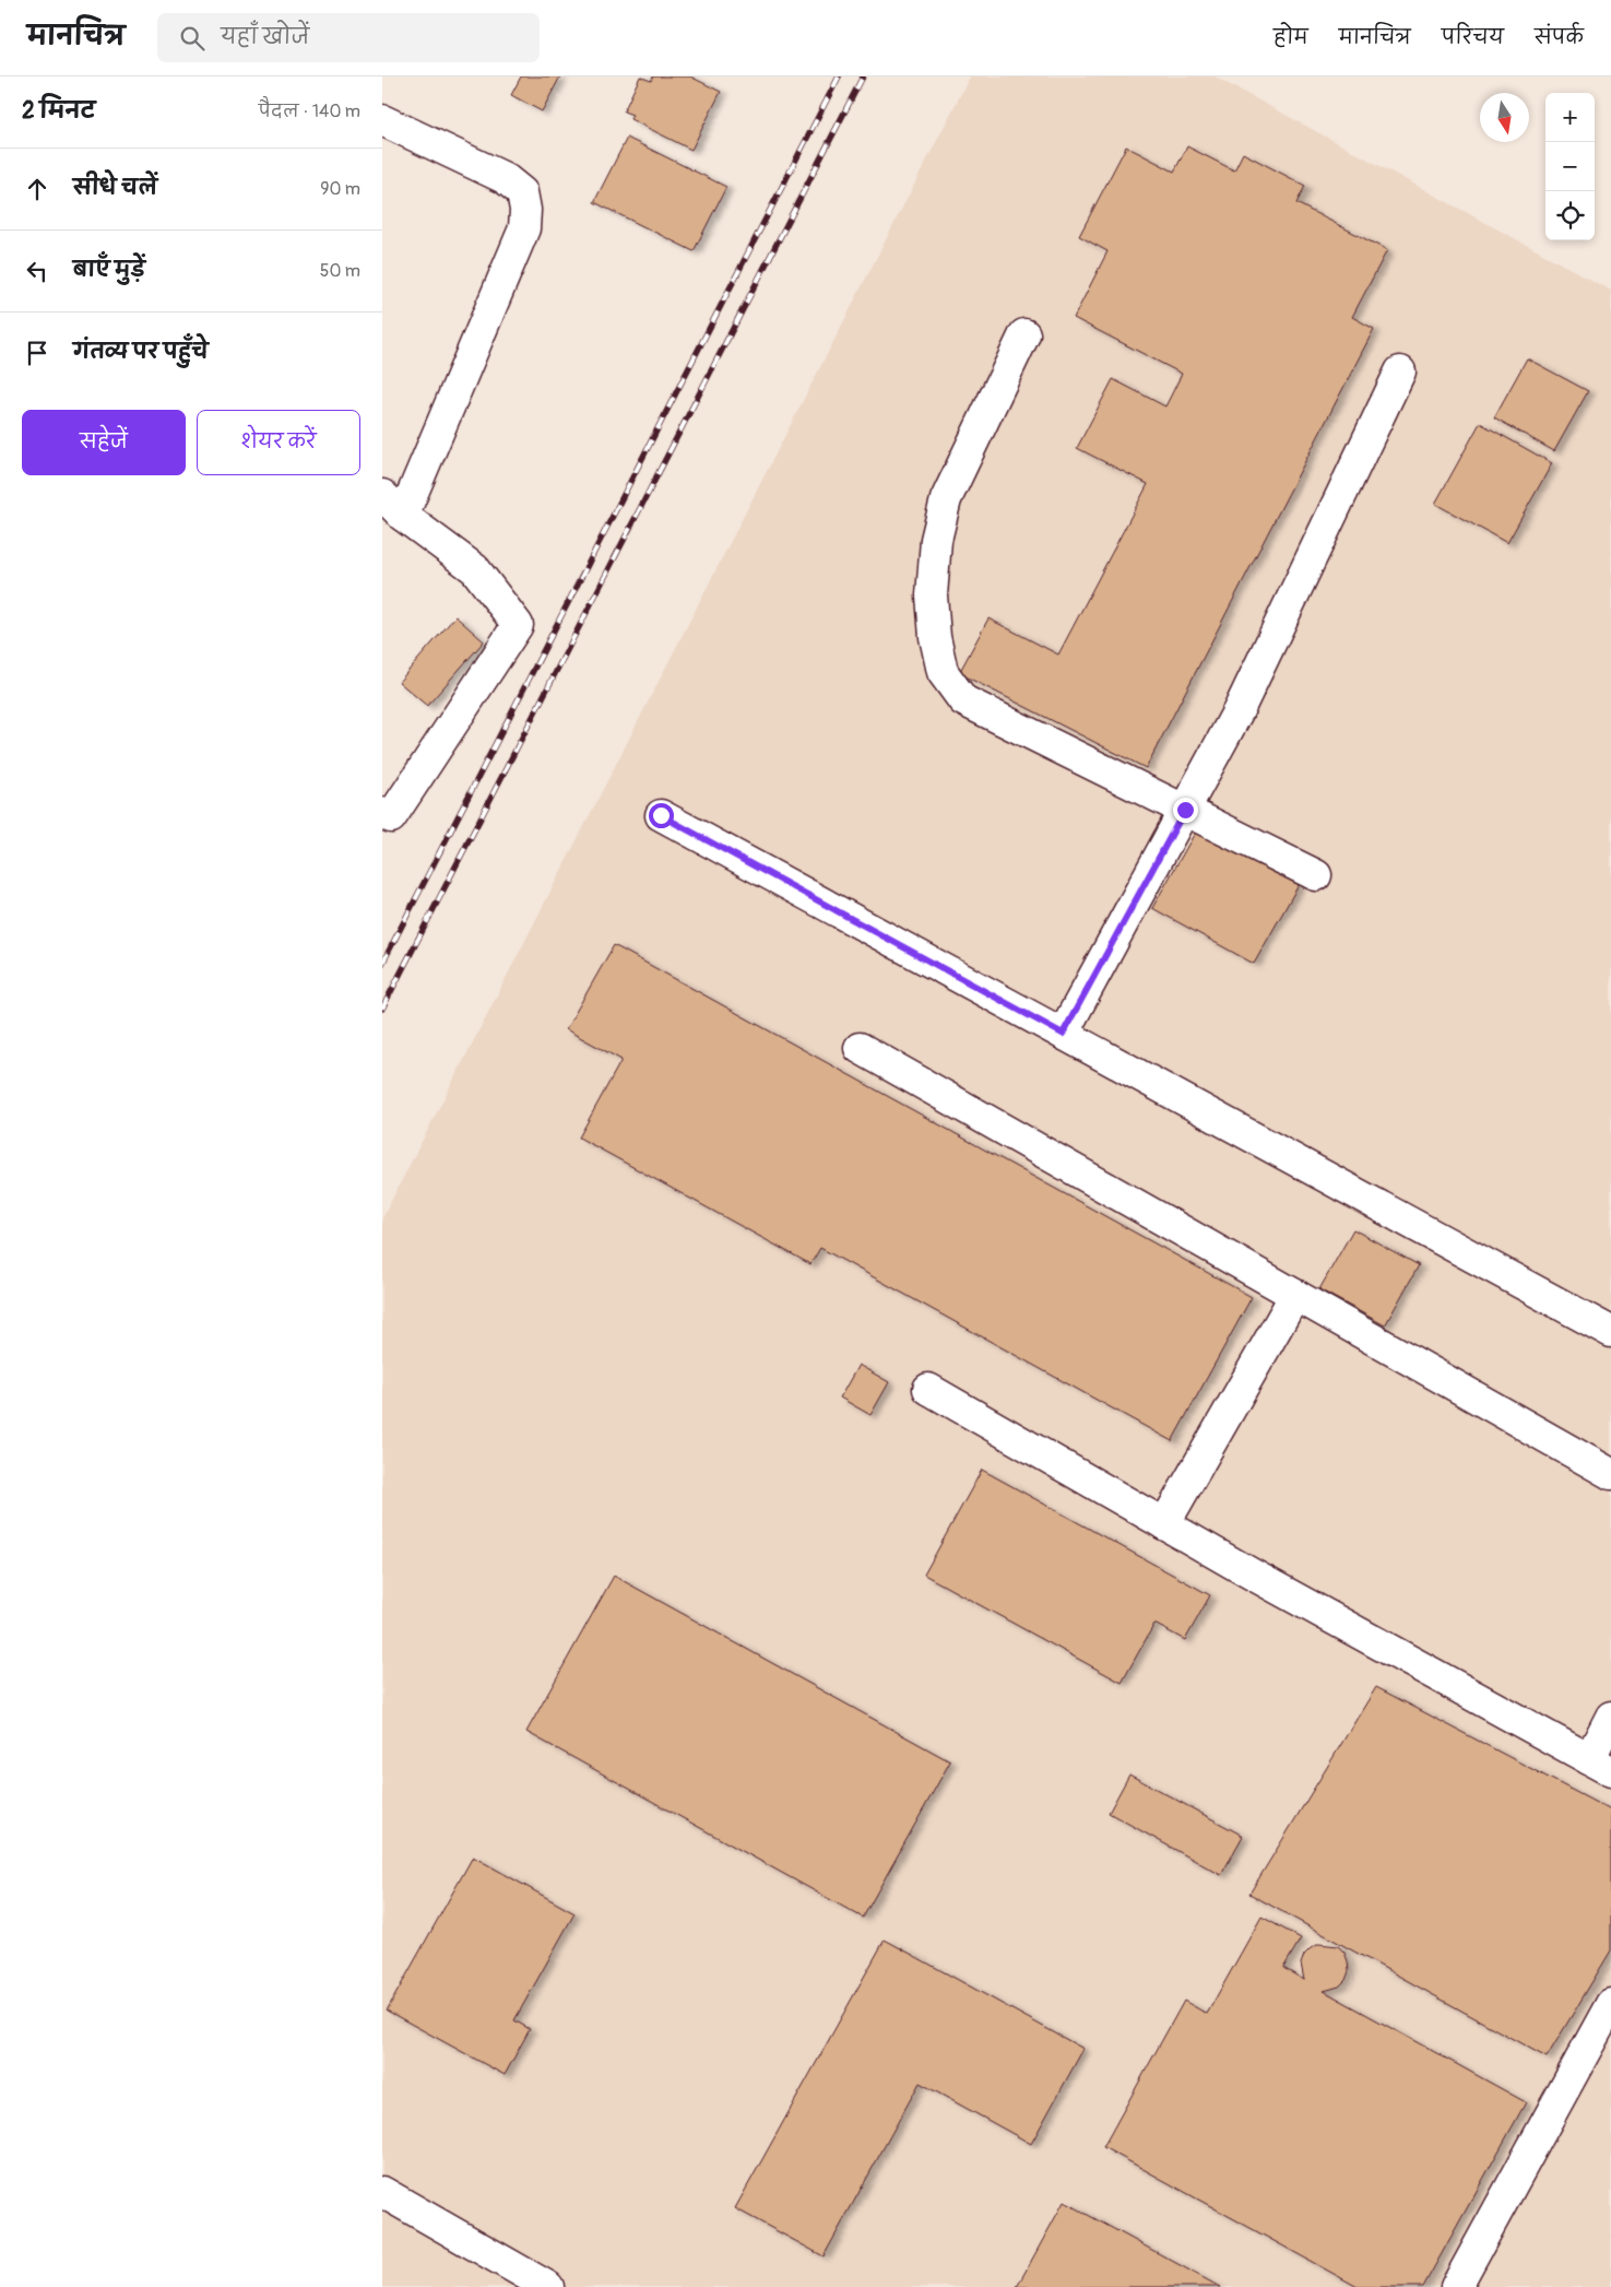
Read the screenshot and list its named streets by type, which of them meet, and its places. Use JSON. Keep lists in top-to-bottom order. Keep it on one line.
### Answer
{"north":"bottom","page":{"header":"मानचित्र","search":"यहाँ खोजें","nav":["होम","मानचित्र","परिचय","संपर्क"],"heading":["2 मिनट","पैदल · 140 m"],"map_buttons":["+","−"],"list":[["सीधे चलें","90 m"],["बाएँ मुड़ें","50 m"],"गंतव्य पर पहुँचे"],"buttons":["सहेजें","शेयर करें"]}}
